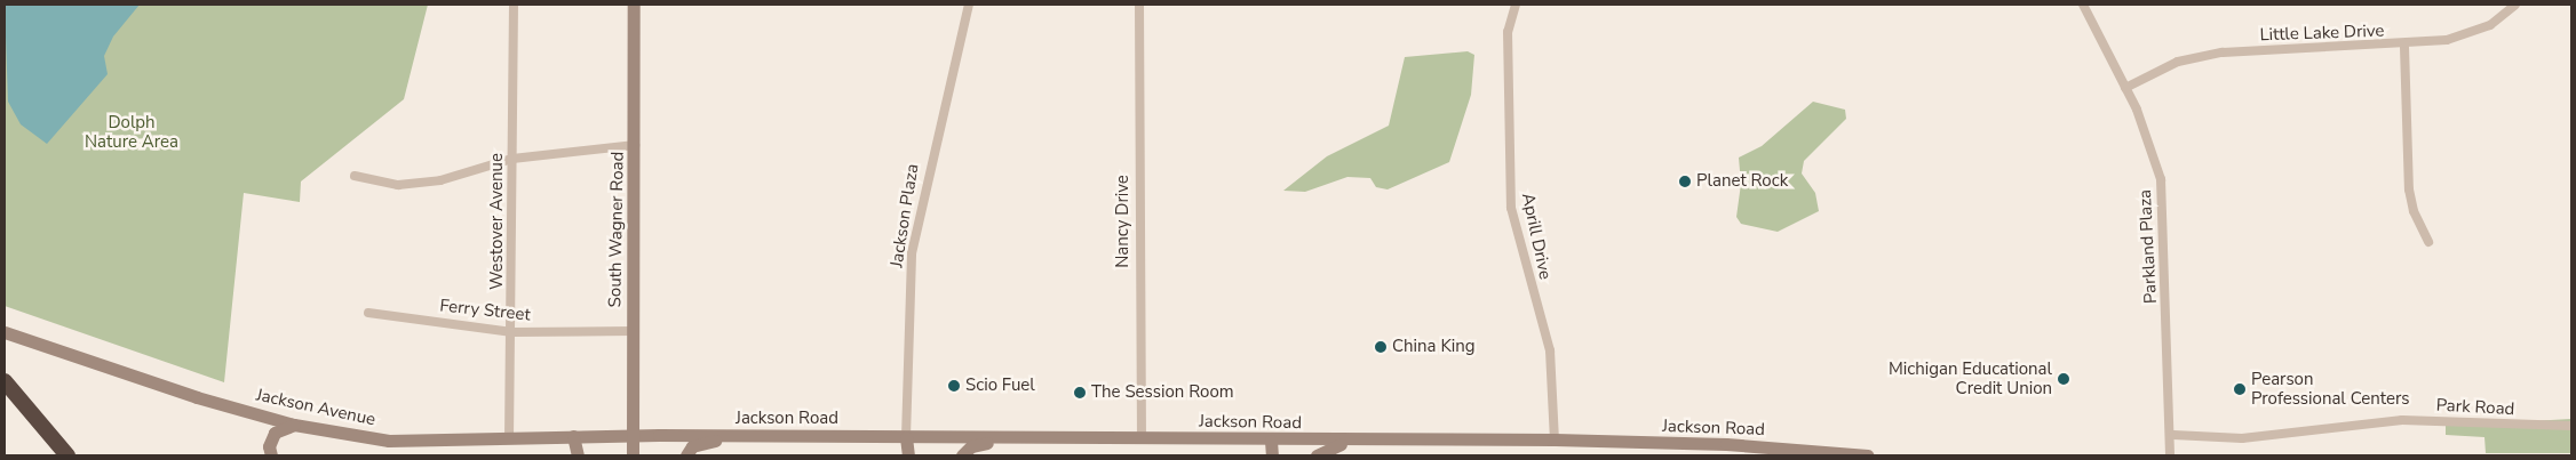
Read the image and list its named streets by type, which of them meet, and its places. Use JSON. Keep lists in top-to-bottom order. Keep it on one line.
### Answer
{"streets":{"main road":["South Wagner Road","Jackson Avenue","Jackson Road"],"street":["Little Lake Drive","Jackson Plaza","Westover Avenue","Nancy Drive","Aprill Drive","Parkland Plaza","Ferry Street","Park Road"]},"crossings":[["Little Lake Drive","Parkland Plaza"],["Jackson Plaza","Jackson Road"],["Westover Avenue","Ferry Street"],["Westover Avenue","Jackson Avenue"],["Nancy Drive","Jackson Road"],["South Wagner Road","Ferry Street"],["South Wagner Road","Jackson Avenue"],["South Wagner Road","Jackson Road"],["Aprill Drive","Jackson Road"],["Parkland Plaza","Park Road"],["Jackson Avenue","Jackson Road"]],"parks":["Dolph Nature Area"],"places":["Planet Rock","China King","Michigan Educational Credit Union","Scio Fuel","Pearson Professional Centers","The Session Room"]}
